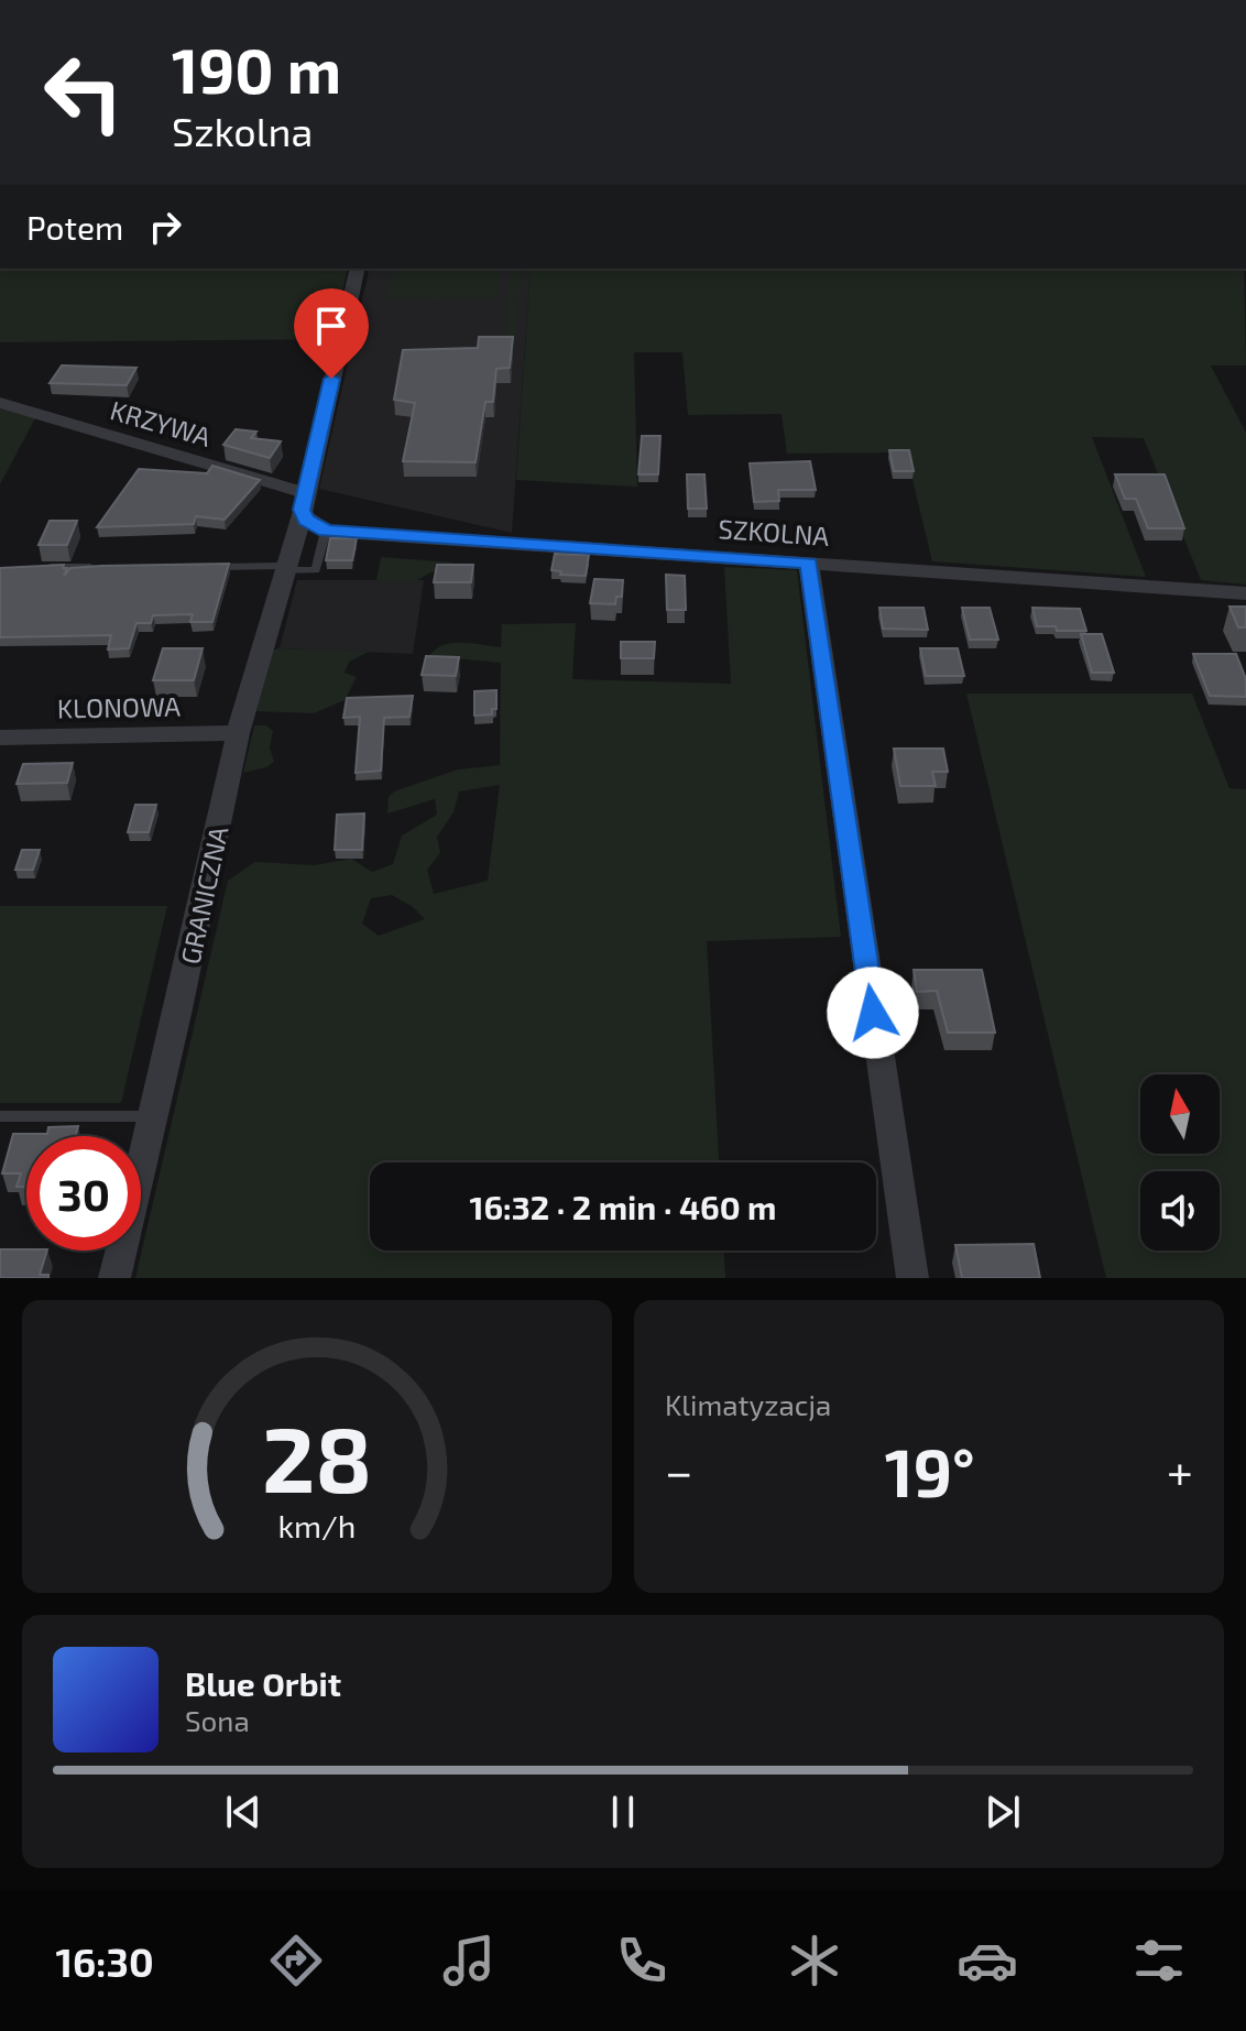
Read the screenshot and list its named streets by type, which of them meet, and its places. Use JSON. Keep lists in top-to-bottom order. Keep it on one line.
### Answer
{"streets":{"street":["KRZYWA","SZKOLNA","KLONOWA","GRANICZNA"]},"crossings":[["KRZYWA","GRANICZNA"],["KLONOWA","GRANICZNA"]],"north":"top","page":{"turn":["190 m","Szkolna"],"then":"Potem","limit":"30","trip":"16:32 · 2 min · 460 m","tile":"Klimatyzacja","heat":["−","19°","+"],"song":["Blue Orbit","Sona"],"tabs":"16:30","gauge":["28","km/h"]}}
